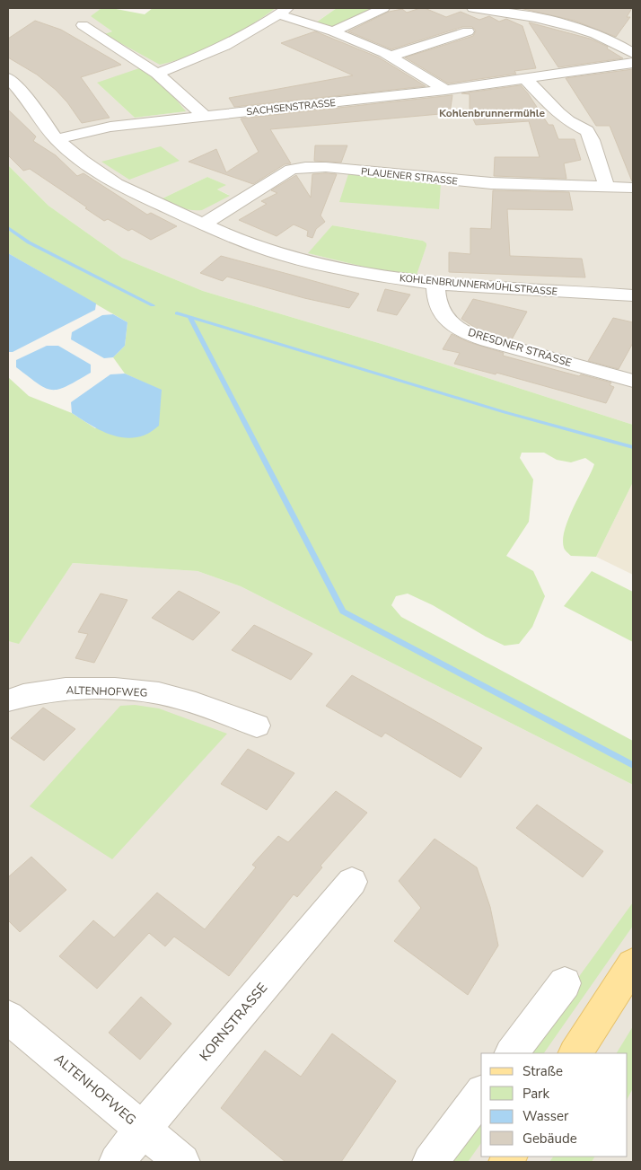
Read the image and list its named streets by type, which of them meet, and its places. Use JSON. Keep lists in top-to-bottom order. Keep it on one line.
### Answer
{"streets":{"street":["SACHSENSTRASSE","PLAUENER STRASSE","KOHLENBRUNNERMÜHLSTRASSE","DRESDNER STRASSE","ALTENHOFWEG","KORNSTRASSE"]},"crossings":[["SACHSENSTRASSE","KOHLENBRUNNERMÜHLSTRASSE"],["PLAUENER STRASSE","KOHLENBRUNNERMÜHLSTRASSE"],["KOHLENBRUNNERMÜHLSTRASSE","DRESDNER STRASSE"],["ALTENHOFWEG","KORNSTRASSE"]],"districts":["Kohlenbrunnermühle"],"legend":["Straße","Park","Wasser","Gebäude"]}
